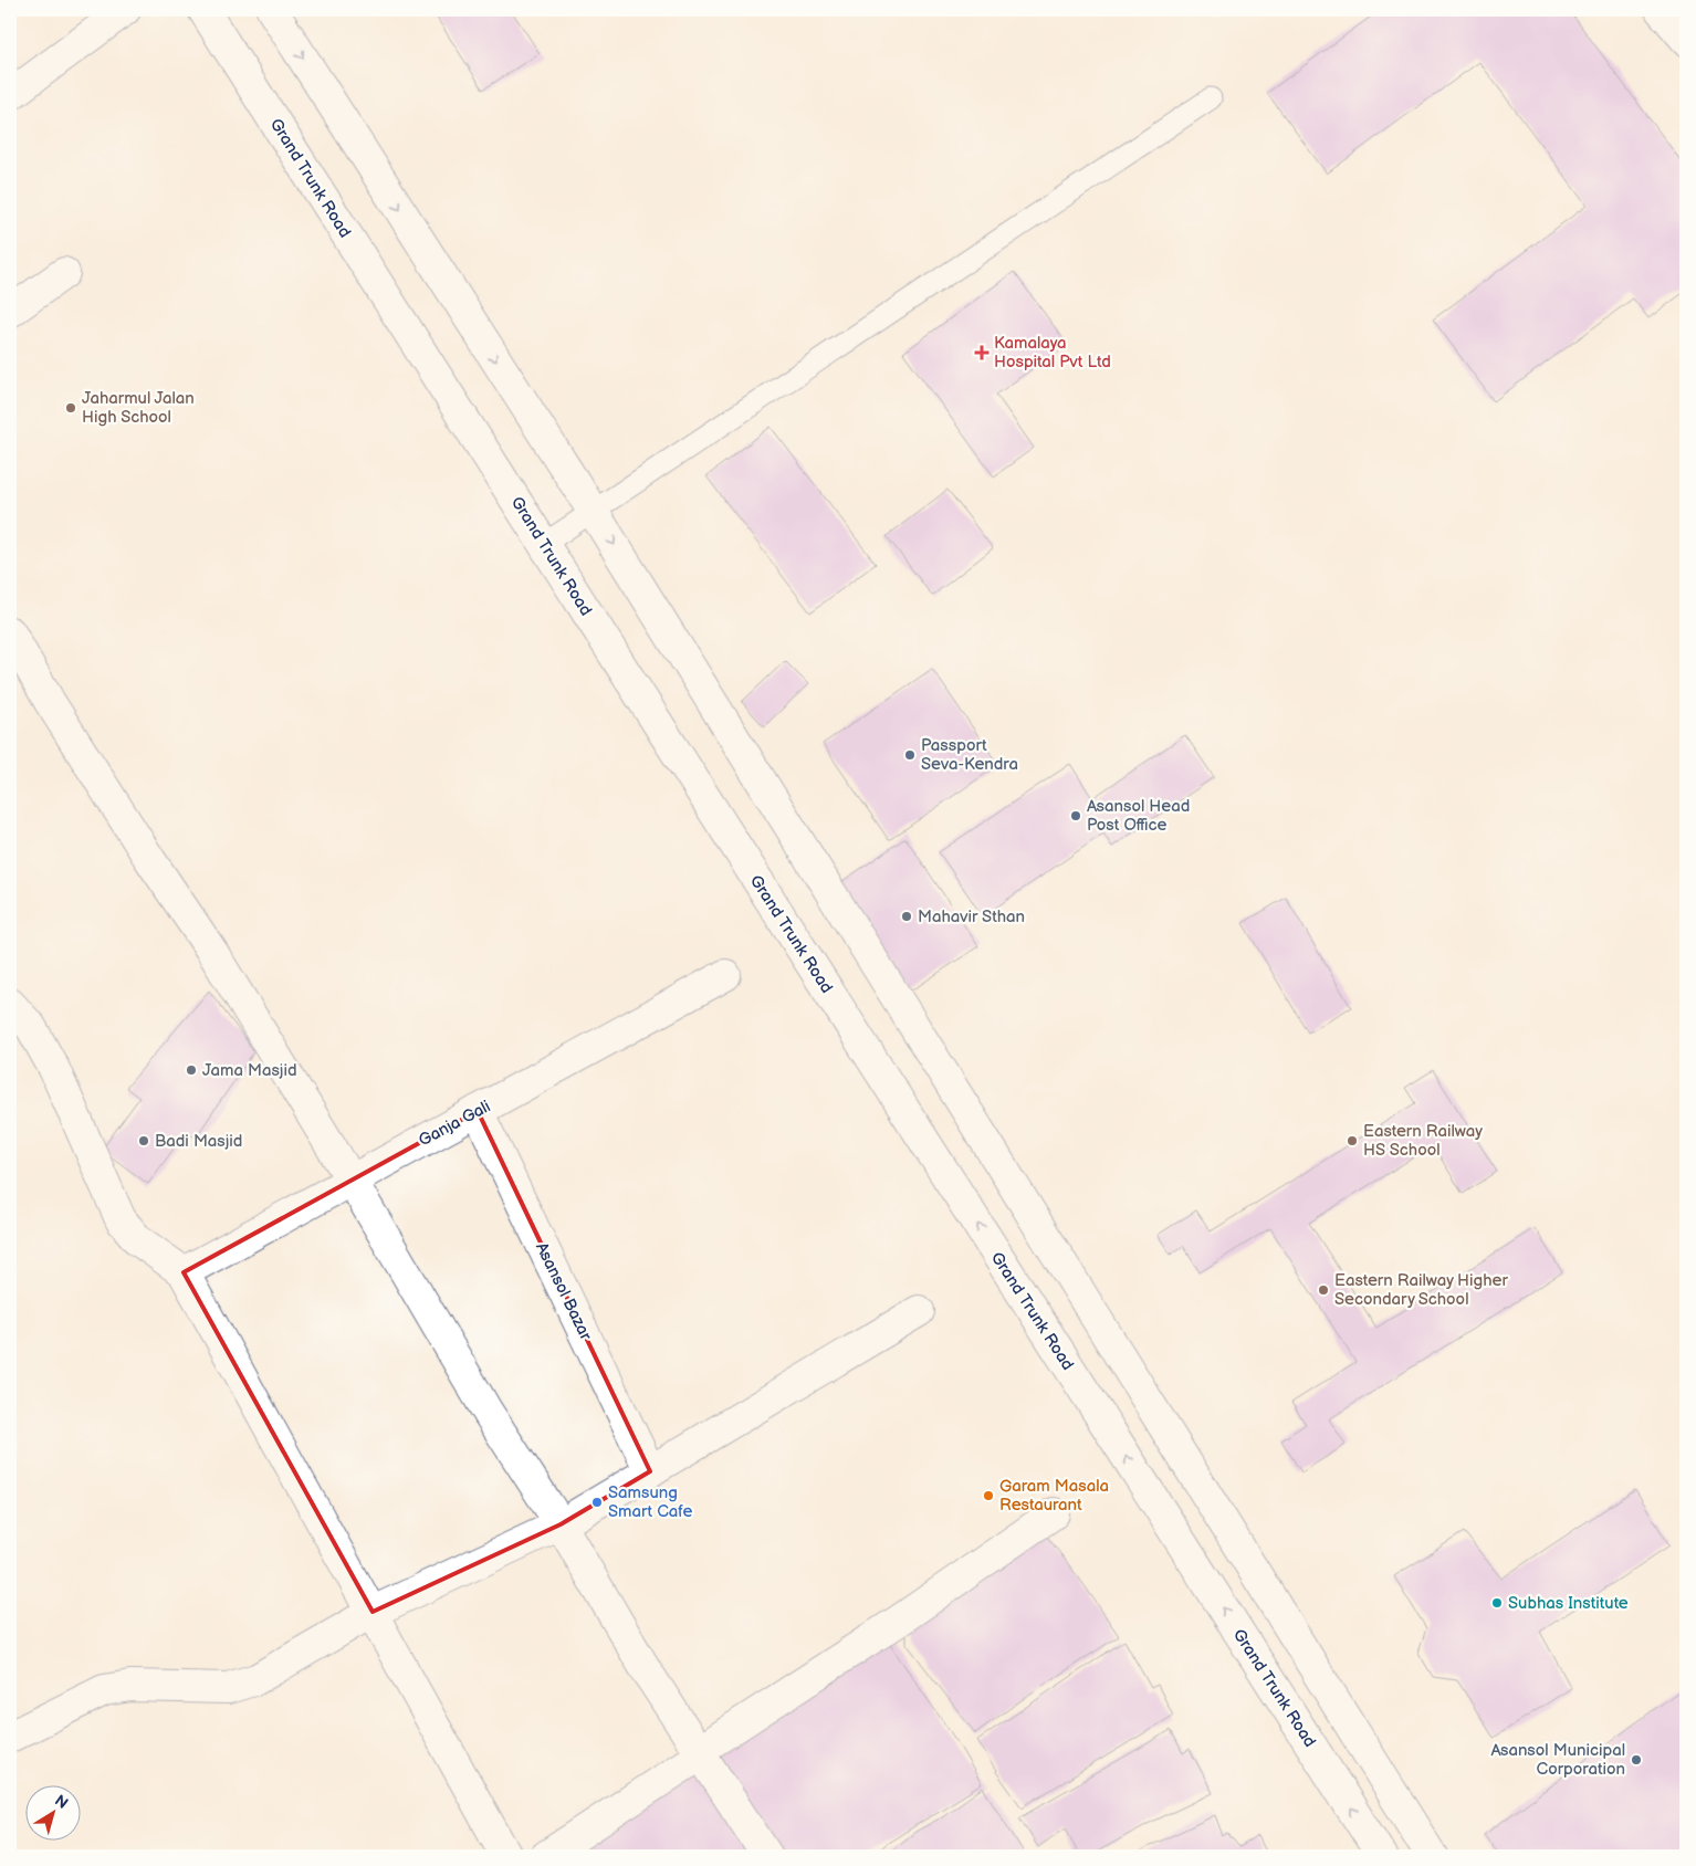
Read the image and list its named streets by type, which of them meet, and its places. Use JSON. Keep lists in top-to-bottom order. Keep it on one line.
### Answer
{"streets":{"street":["Grand Trunk Road","Ganja Gali","Asansol Bazar"]},"crossings":[["Ganja Gali","Asansol Bazar"]],"places":{"health":["Kamalaya Hospital Pvt Ltd"],"other":["Jaharmul Jalan High School","Passport Seva-Kendra","Asansol Head Post Office","Mahavir Sthan","Jama Masjid","Badi Masjid","Eastern Railway HS School","Eastern Railway Higher Secondary School","Garam Masala Restaurant","Samsung Smart Cafe","Subhas Institute","Asansol Municipal Corporation"]},"north":"top right"}
